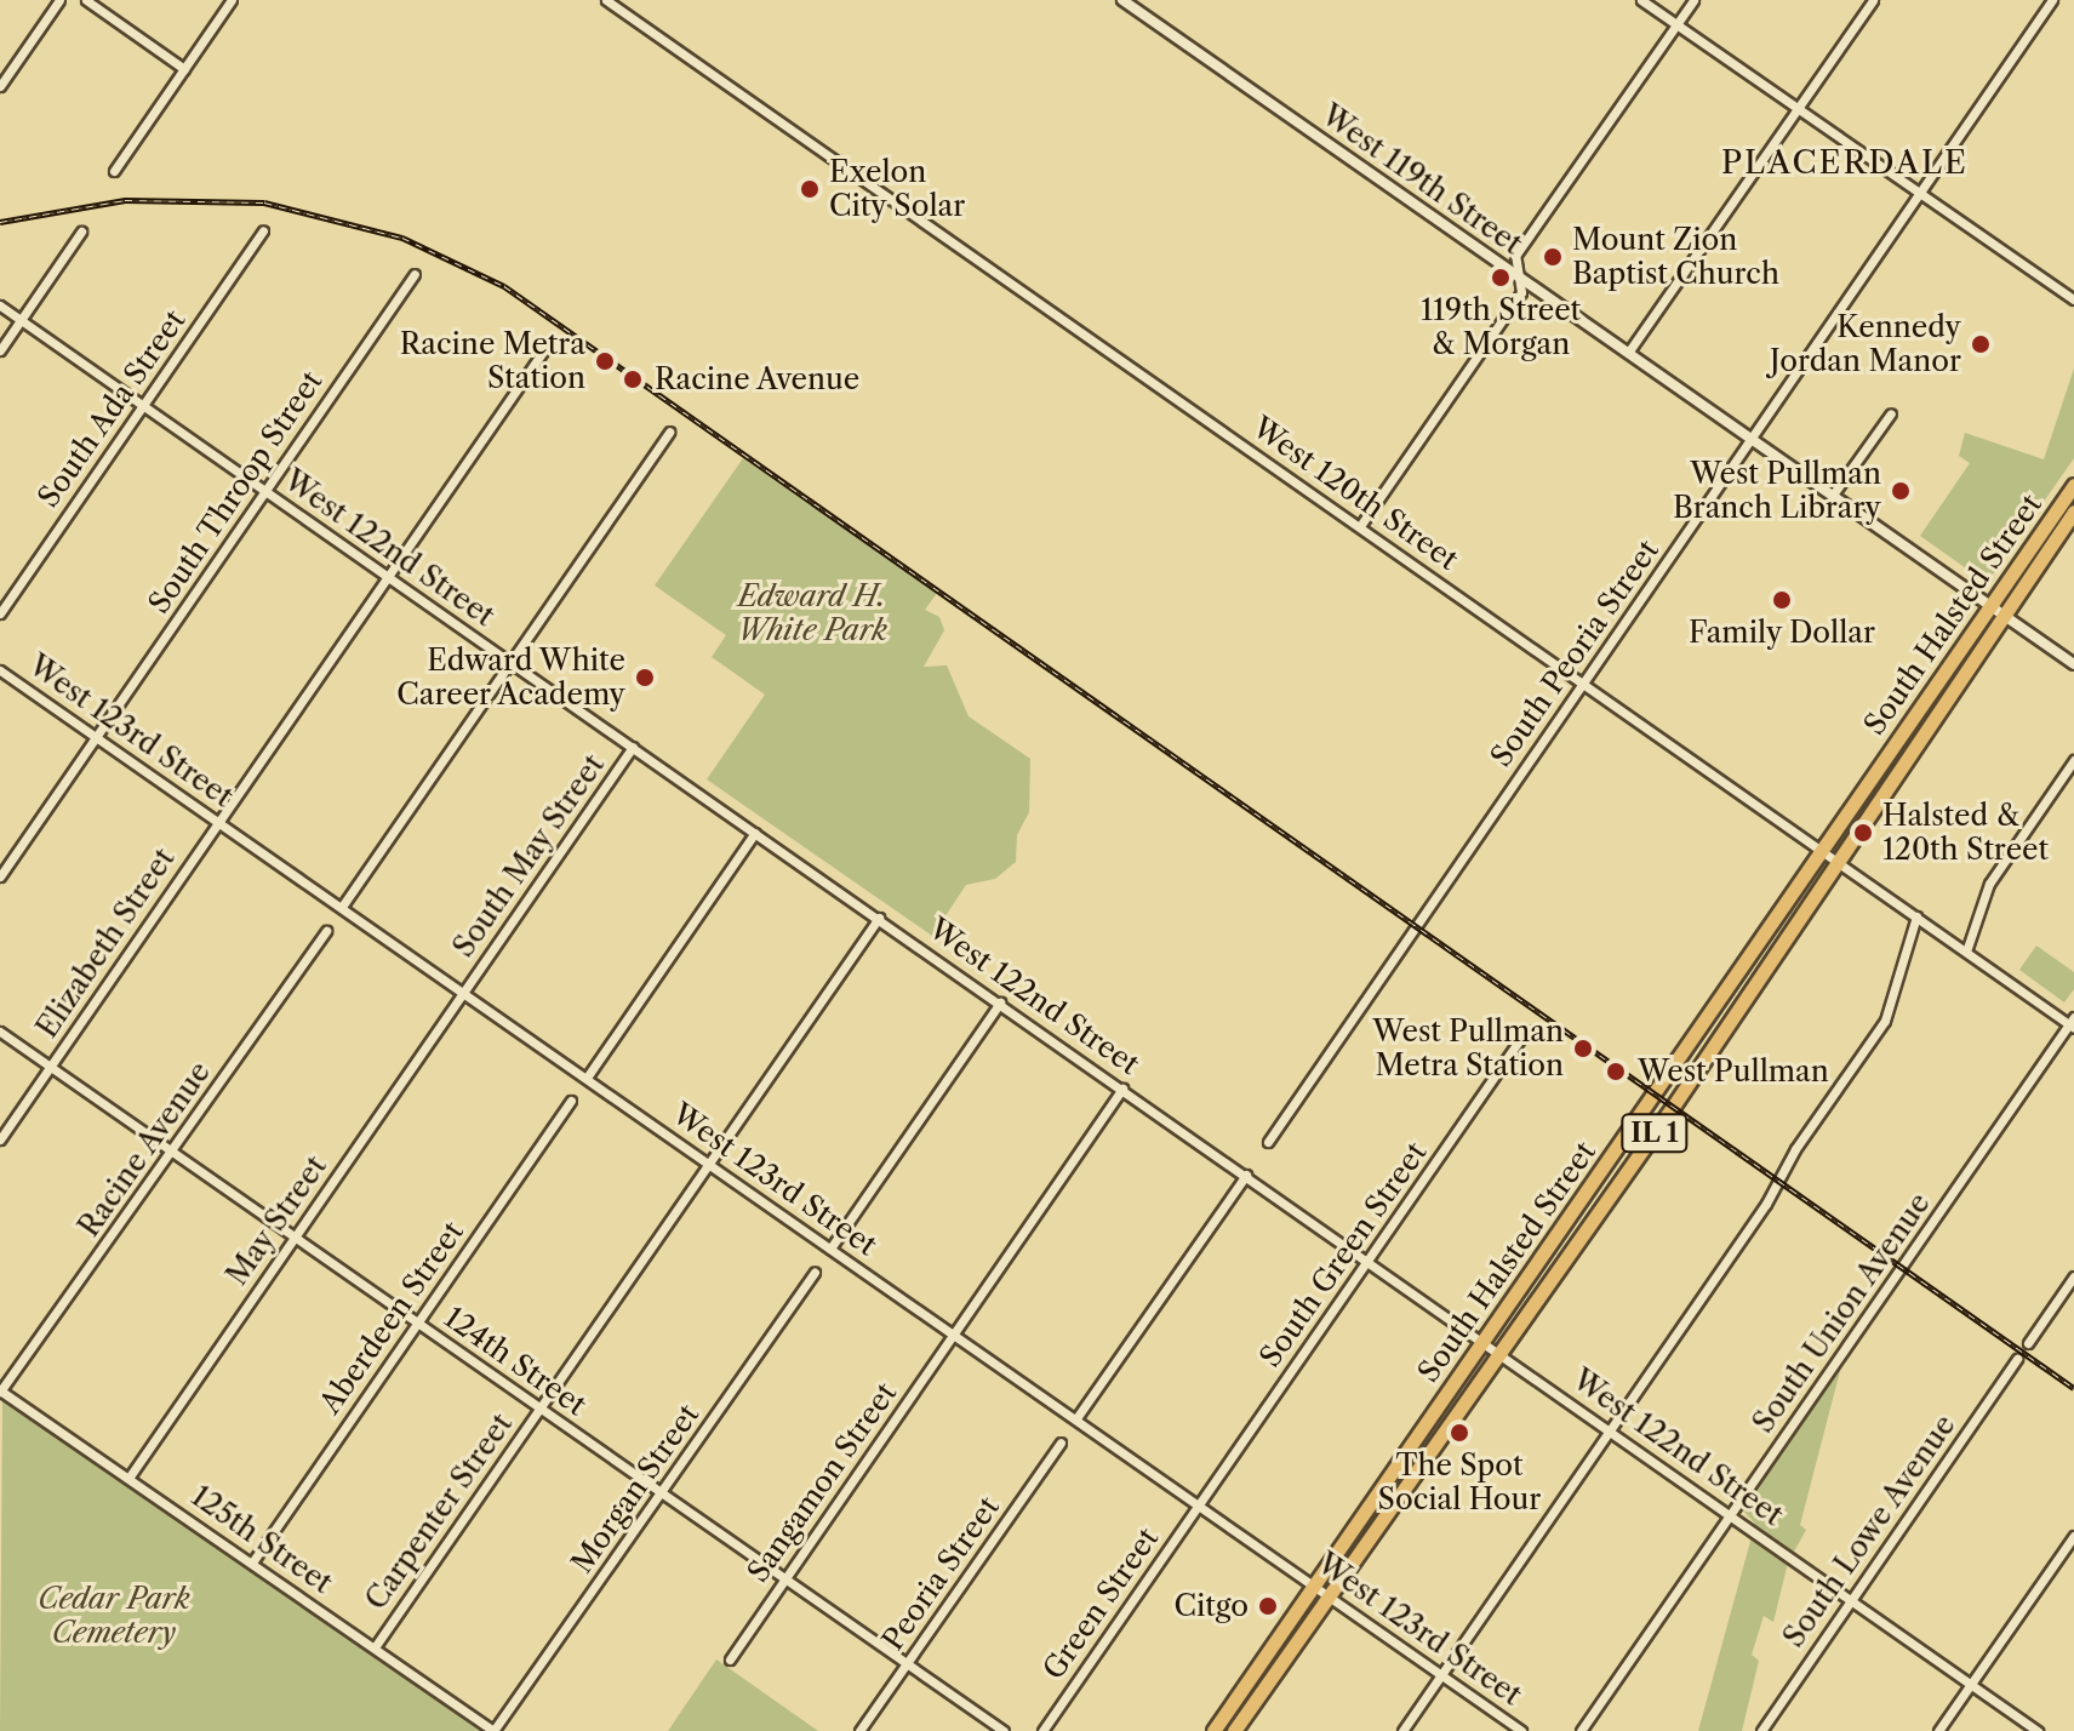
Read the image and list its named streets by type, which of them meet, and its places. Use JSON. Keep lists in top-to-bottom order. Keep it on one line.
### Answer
{"streets":{"main road":["South Halsted Street","IL 1"],"street":["West 119th Street","South Ada Street","South Throop Street","West 120th Street","West 122nd Street","South Peoria Street","West 123rd Street","South May Street","Elizabeth Street","Racine Avenue","May Street","South Green Street","South Union Avenue","Aberdeen Street","124th Street","Sangamon Street","Morgan Street","Carpenter Street","South Lowe Avenue","125th Street","Peoria Street","Green Street"]},"crossings":[["West 119th Street","South Halsted Street"],["West 119th Street","South Peoria Street"],["South Ada Street","West 122nd Street"],["South Throop Street","West 122nd Street"],["South Throop Street","West 123rd Street"],["West 120th Street","South Halsted Street"],["West 120th Street","South Peoria Street"],["West 120th Street","South Union Avenue"],["West 122nd Street","South Halsted Street"],["West 122nd Street","South May Street"],["West 122nd Street","Elizabeth Street"],["West 122nd Street","South Green Street"],["West 122nd Street","South Union Avenue"],["West 122nd Street","Sangamon Street"],["West 122nd Street","Carpenter Street"],["West 122nd Street","South Lowe Avenue"],["South Halsted Street","West 123rd Street"],["West 123rd Street","South May Street"],["West 123rd Street","Elizabeth Street"],["West 123rd Street","May Street"],["West 123rd Street","South Green Street"],["West 123rd Street","Sangamon Street"],["West 123rd Street","Carpenter Street"],["West 123rd Street","Green Street"],["South May Street","May Street"],["Elizabeth Street","124th Street"],["Racine Avenue","124th Street"],["Racine Avenue","125th Street"],["May Street","124th Street"],["May Street","125th Street"],["South Green Street","Green Street"],["Aberdeen Street","124th Street"],["Aberdeen Street","125th Street"],["124th Street","Sangamon Street"],["124th Street","Morgan Street"],["124th Street","Carpenter Street"],["124th Street","Peoria Street"],["Morgan Street","125th Street"],["Carpenter Street","125th Street"]],"districts":["PLACERDALE"],"parks":["Edward H. White Park","Cedar Park Cemetery"],"places":["Exelon City Solar","Mount Zion Baptist Church","119th Street & Morgan","Kennedy Jordan Manor","Racine Metra Station","Racine Avenue","West Pullman Branch Library","Family Dollar","Edward White Career Academy","Halsted & 120th Street","West Pullman Metra Station","West Pullman","The Spot Social Hour","Citgo"]}
